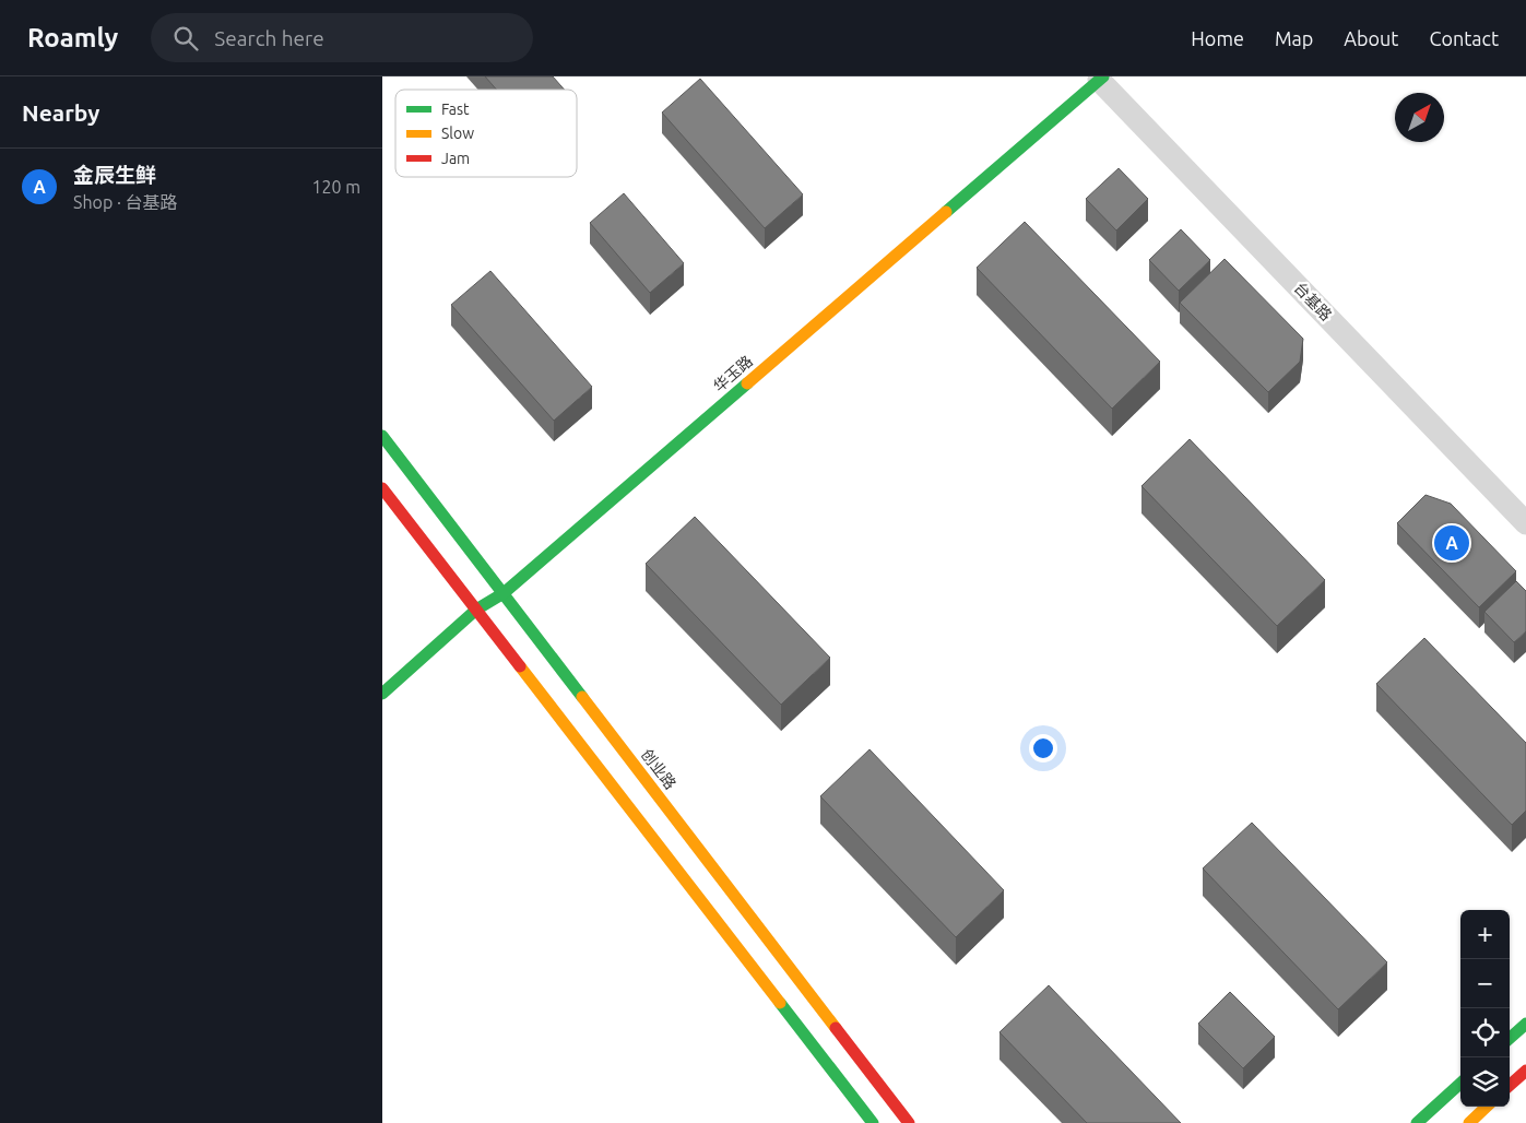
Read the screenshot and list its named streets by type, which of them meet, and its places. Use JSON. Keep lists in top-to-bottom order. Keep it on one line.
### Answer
{"streets":{"street":["台基路","华玉路","创业路"]},"crossings":[["台基路","华玉路"],["华玉路","创业路"]],"legend":["Fast","Slow","Jam"],"north":"top right","page":{"header":"Roamly","search":"Search here","nav":["Home","Map","About","Contact"],"heading":"Nearby","list":[{"mark":"A","name":"金辰生鲜","note":"Shop · 台基路","value":"120 m"}],"pins":"A","map_buttons":["+","−"]}}
